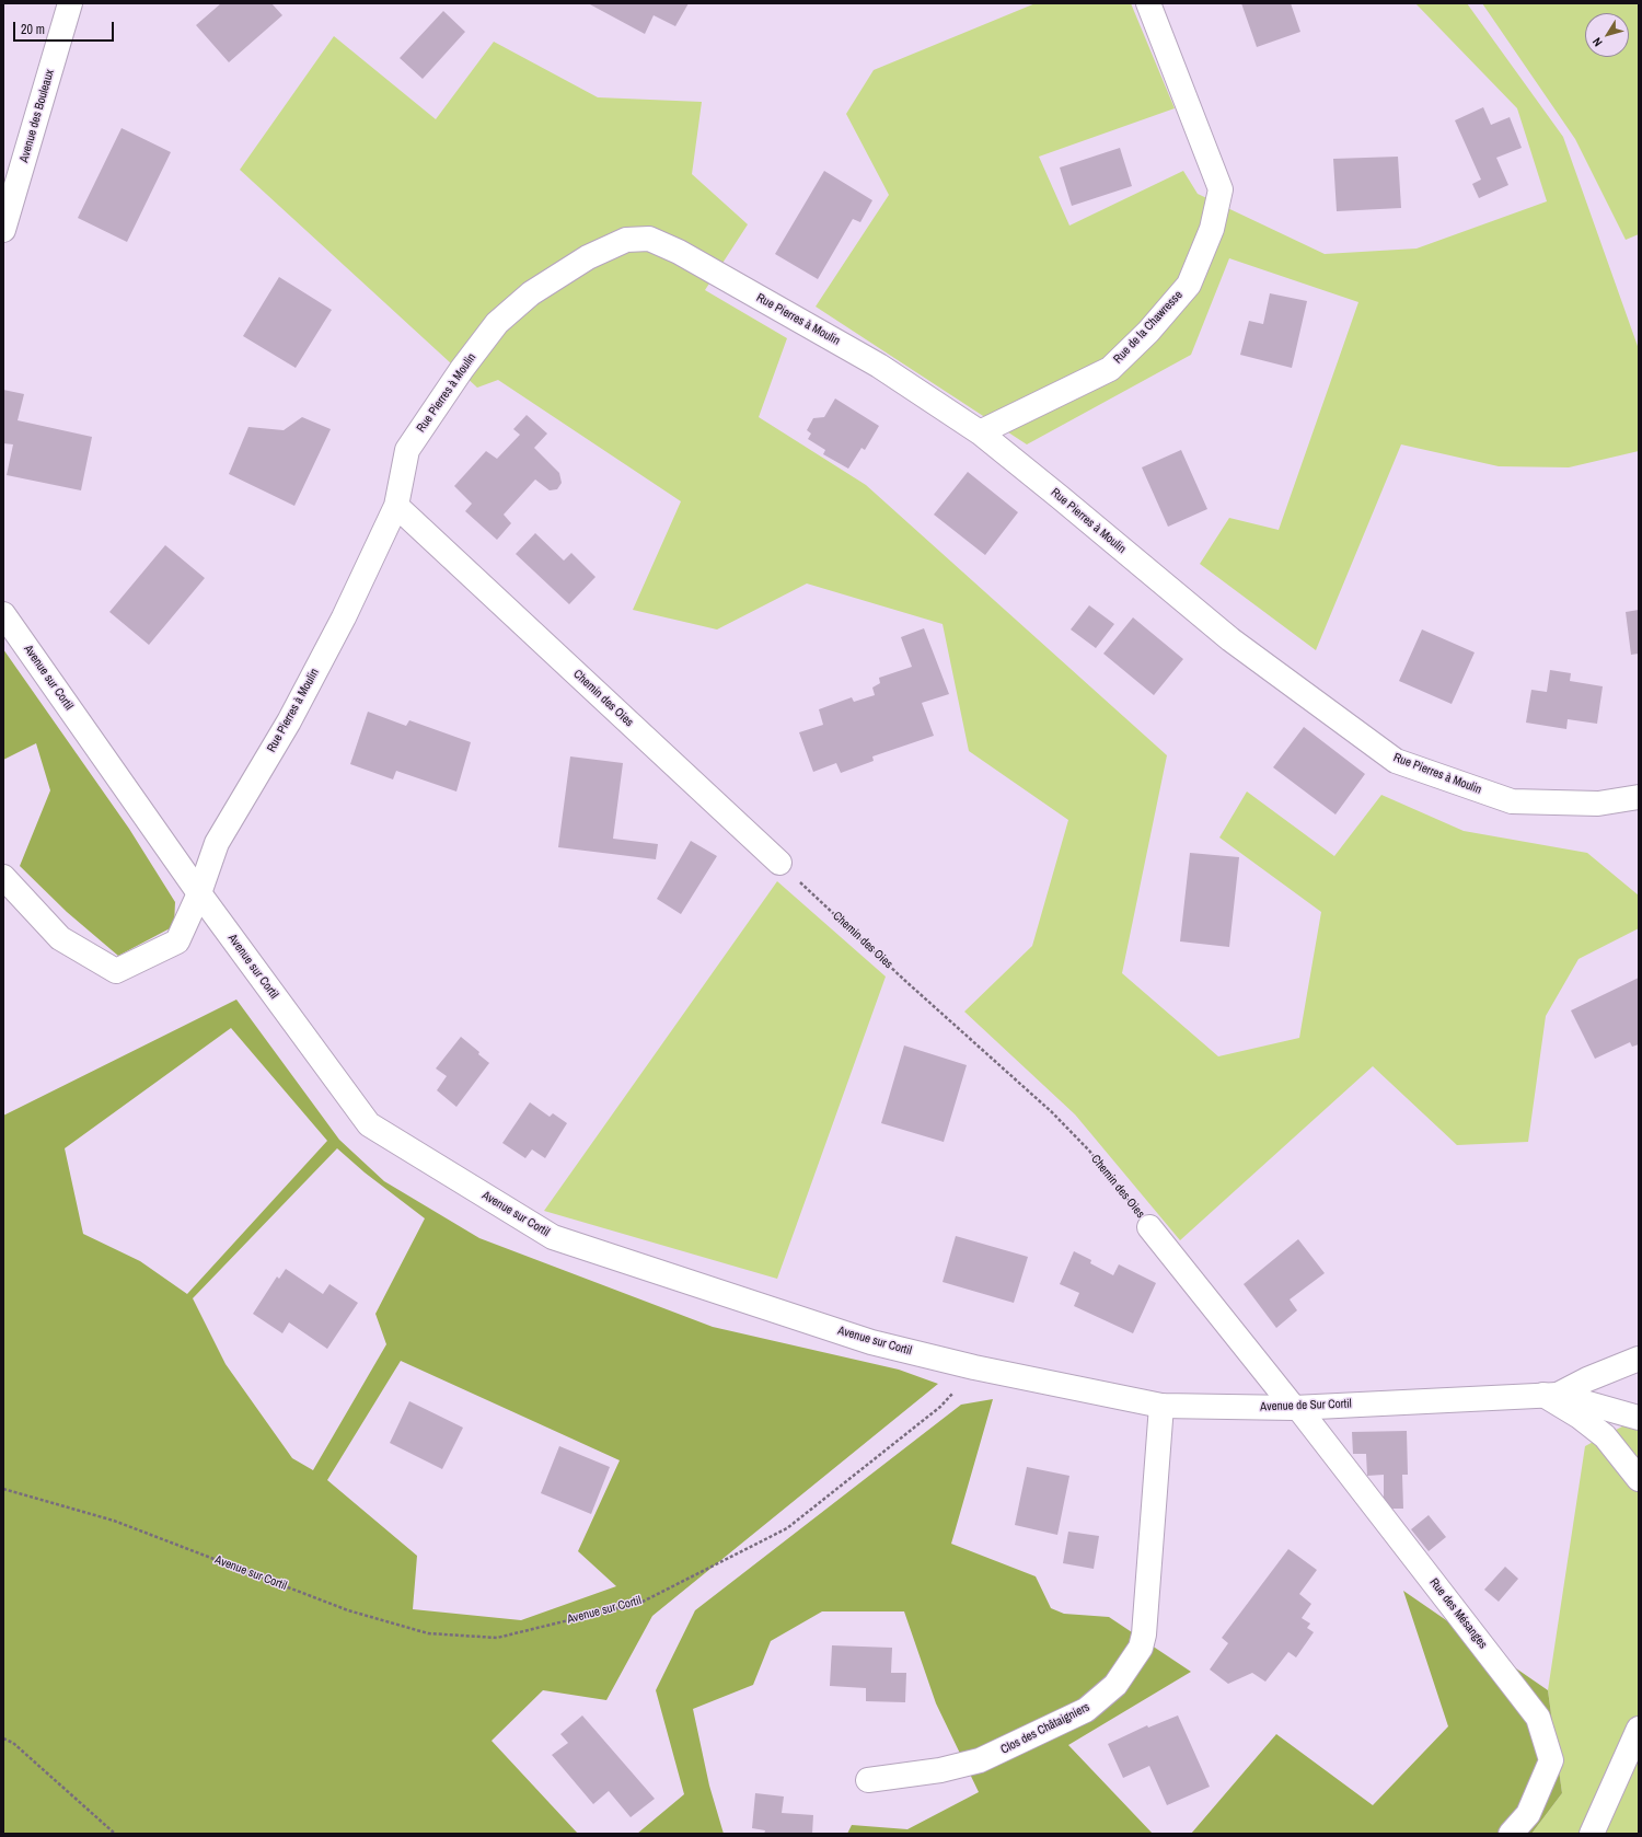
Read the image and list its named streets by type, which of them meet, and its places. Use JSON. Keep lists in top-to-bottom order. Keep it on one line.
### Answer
{"streets":{"main road":["Avenue des Bouleaux","Rue Pierres à Moulin","Rue de la Chawresse","Avenue sur Cortil","Chemin des Oies","Avenue de Sur Cortil","Rue des Mésanges","Clos des Châtaigniers"]},"crossings":[["Rue Pierres à Moulin","Rue de la Chawresse"],["Rue Pierres à Moulin","Avenue sur Cortil"],["Rue Pierres à Moulin","Chemin des Oies"],["Avenue sur Cortil","Avenue de Sur Cortil"],["Chemin des Oies","Avenue de Sur Cortil"],["Chemin des Oies","Rue des Mésanges"],["Avenue de Sur Cortil","Rue des Mésanges"],["Avenue de Sur Cortil","Clos des Châtaigniers"]],"scale_bar":"20 m","north":"bottom left"}
